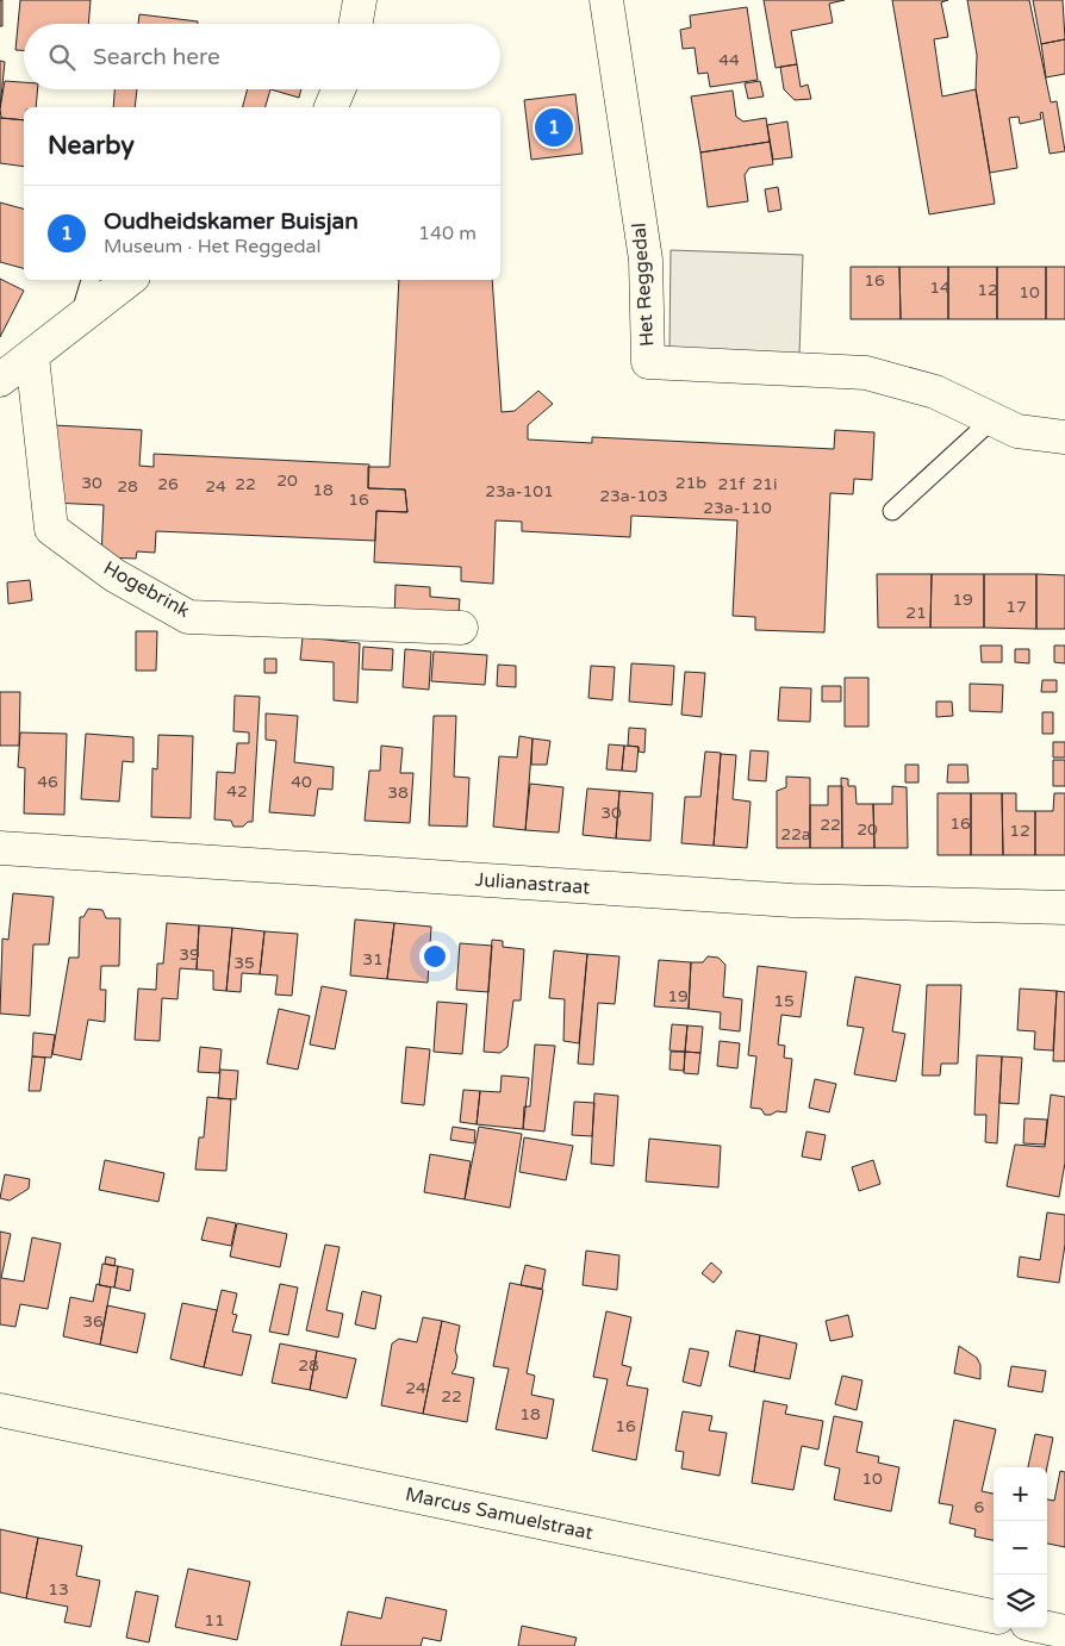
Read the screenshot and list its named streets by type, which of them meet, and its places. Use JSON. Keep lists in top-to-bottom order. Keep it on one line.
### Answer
{"streets":{"street":["Het Reggedal","Hogebrink","Julianastraat","Marcus Samuelstraat"]},"house_numbers":["44","16","14","12","10","20","30","21b","26","22","21f","21i","28","24","18","23a-101","23a-103","16","23a-110","19","17","21","46","40","42","38","30","16","22","20","12","22a","39","31","35","19","15","36","28","24","22","18","16","10","6","13","11"],"page":{"search":"Search here","pins":"1","heading":"Nearby","list":[{"mark":"1","name":"Oudheidskamer Buisjan","note":"Museum · Het Reggedal","value":"140 m"}],"map_buttons":["+","−"]}}
